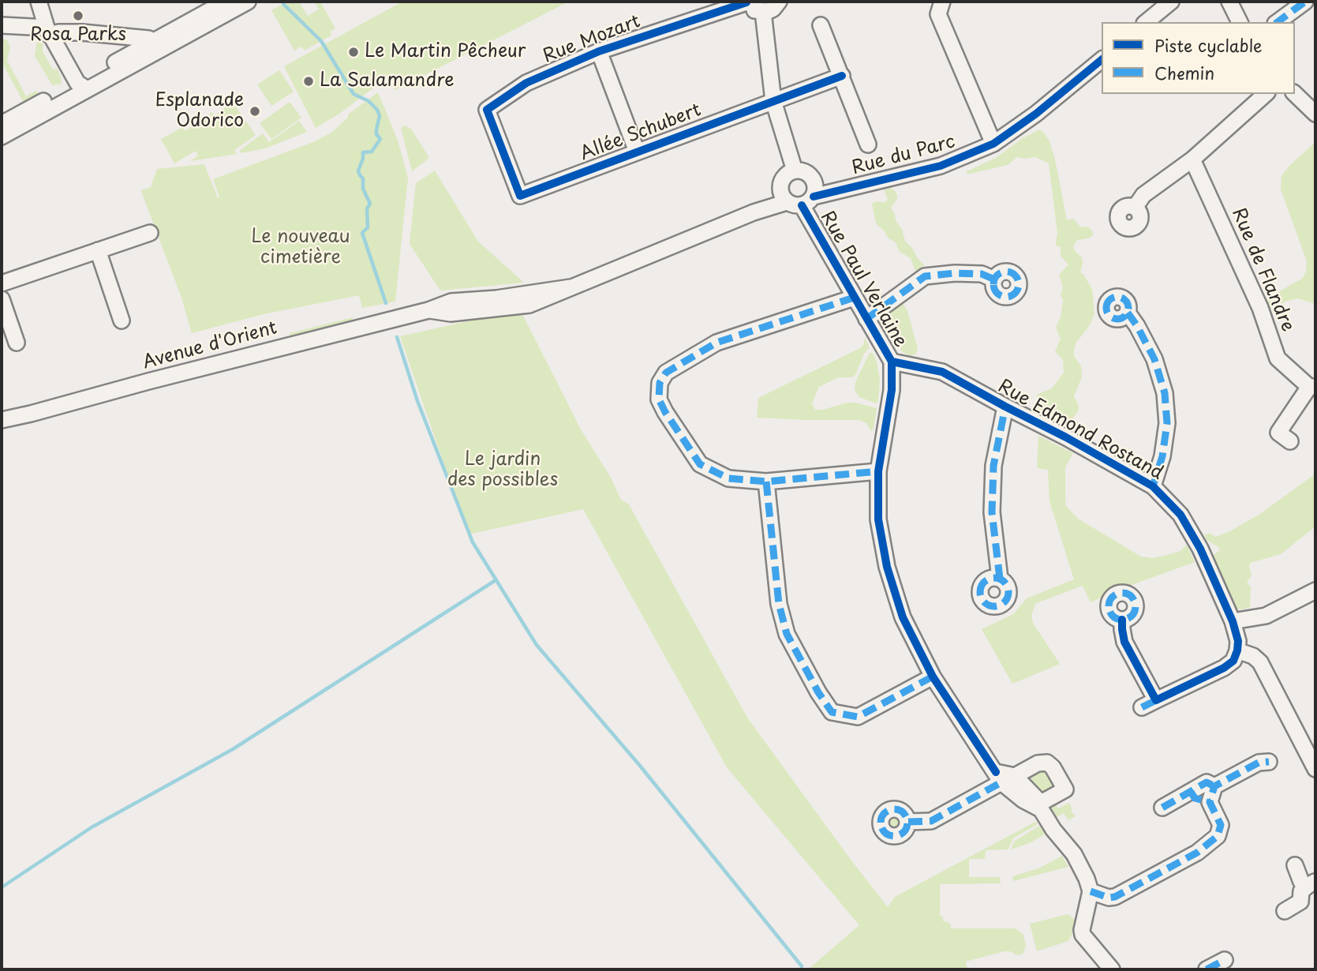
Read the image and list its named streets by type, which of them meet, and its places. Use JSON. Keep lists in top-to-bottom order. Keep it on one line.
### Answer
{"streets":{"street":["Rue Mozart","Allée Schubert","Rue du Parc","Rue de Flandre","Rue Paul Verlaine","Avenue d'Orient","Rue Edmond Rostand"]},"crossings":[["Rue Mozart","Allée Schubert"],["Rue du Parc","Rue Paul Verlaine"],["Rue du Parc","Avenue d'Orient"],["Rue Paul Verlaine","Rue Edmond Rostand"]],"parks":["Le nouveau cimetière","Le jardin des possibles"],"places":["Rosa Parks","Le Martin Pêcheur","La Salamandre","Esplanade Odorico"],"legend":["Piste cyclable","Chemin"]}
